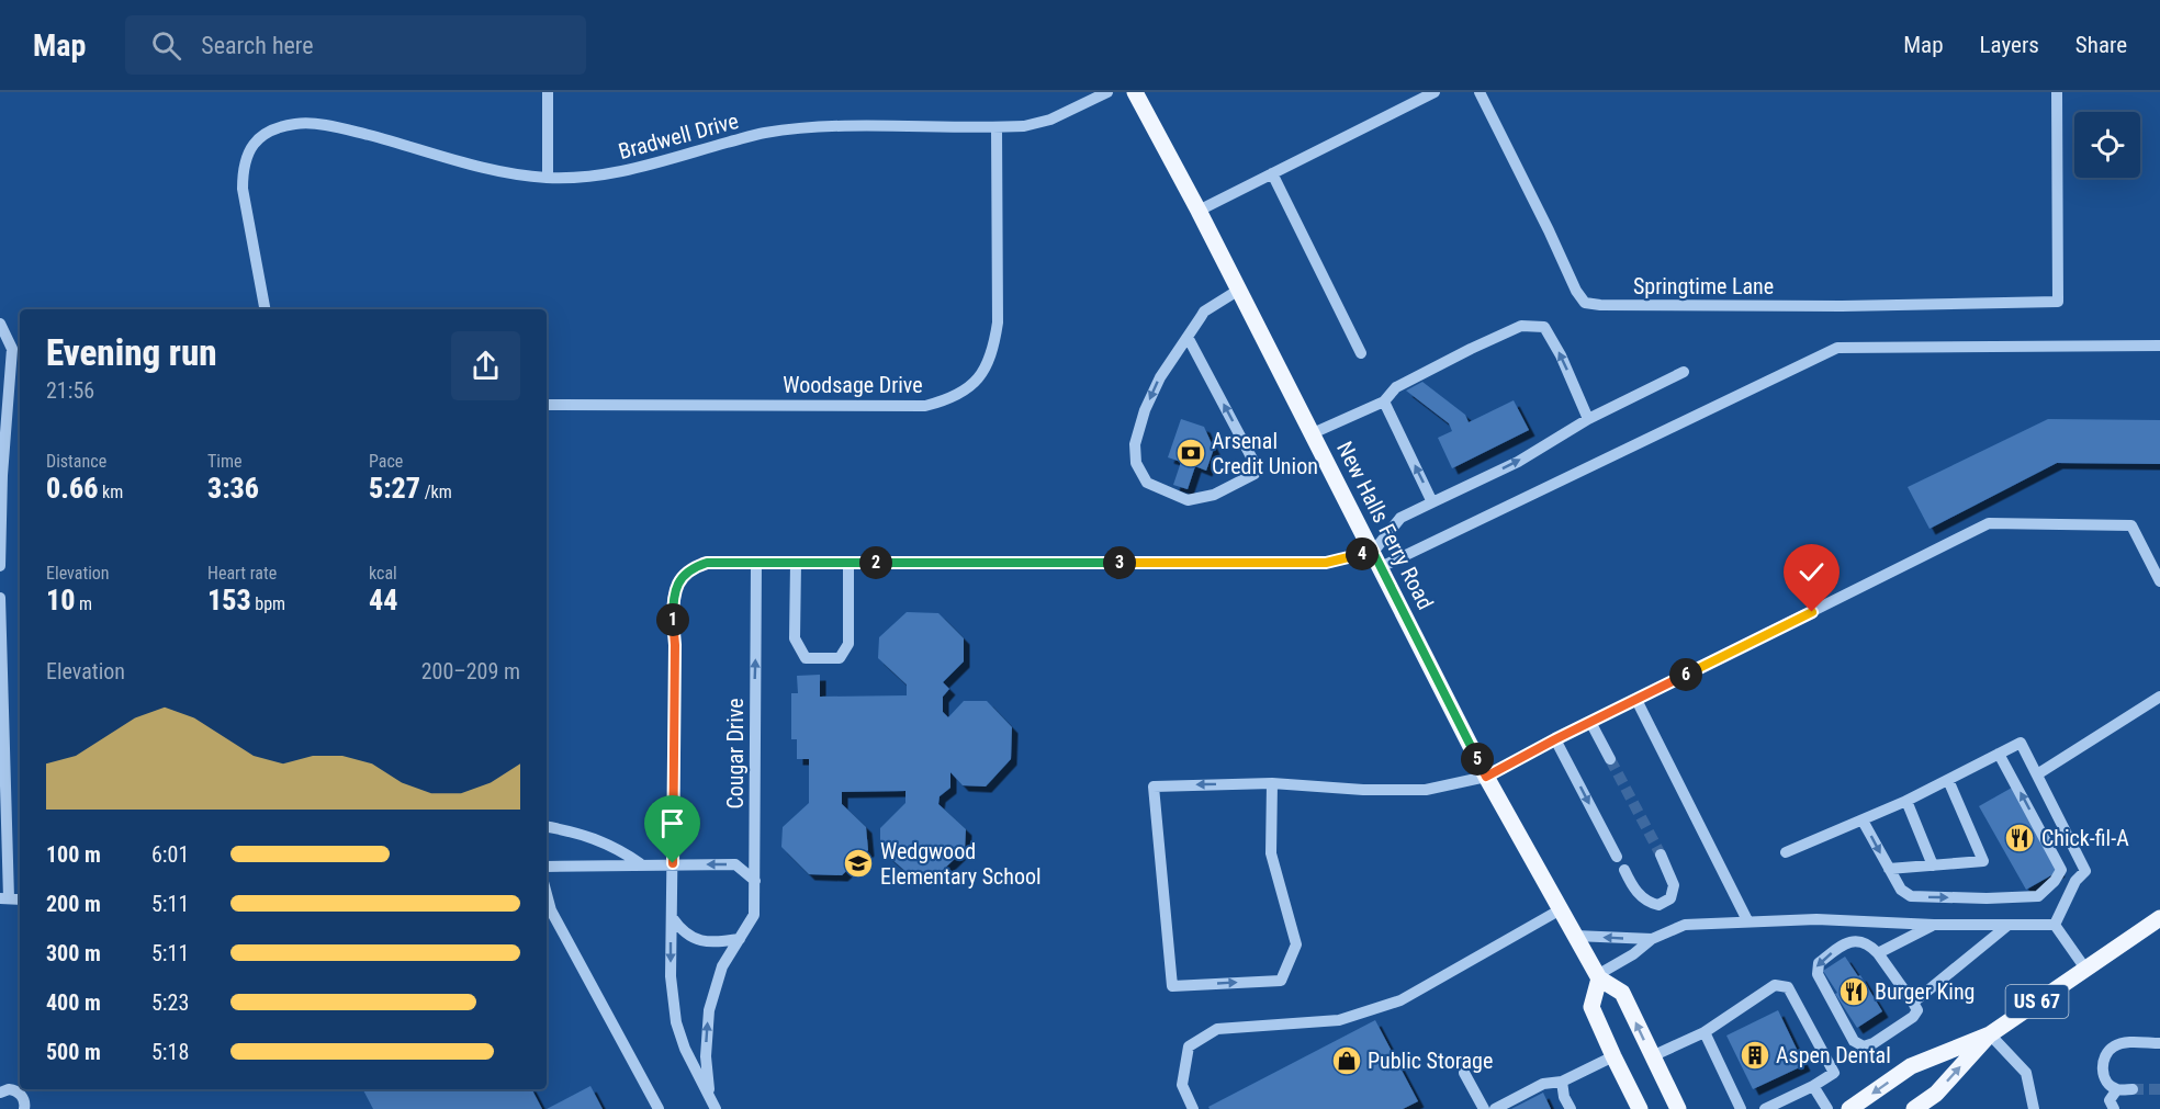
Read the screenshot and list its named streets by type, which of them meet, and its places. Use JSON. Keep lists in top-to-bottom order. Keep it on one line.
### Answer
{"streets":{"main road":["New Halls Ferry Road","US 67"],"street":["Bradwell Drive","Springtime Lane","Woodsage Drive","Cougar Drive"]},"crossings":[["Bradwell Drive","Woodsage Drive"],["New Halls Ferry Road","Cougar Drive"]],"places":{"bank":["Arsenal Credit Union"],"restaurant":["Chick-fil-A","Burger King"],"school or university":["Wedgwood Elementary School"],"building":["Aspen Dental"],"shop":["Public Storage"]},"page":{"header":"Map","search":"Search here","nav":["Map","Layers","Share"],"heading":["Evening run","21:56"],"stats":[["Distance","0.66 km"],["Time","3:36"],["Pace","5:27 /km"],["Elevation","10 m"],["Heart rate","153 bpm"],["kcal","44"]],"pins":["4","2","3","1","6","5"],"chart":["Elevation","200–209 m"],"list":[{"name":"100 m","note":"6:01"},{"name":"200 m","note":"5:11"},{"name":"300 m","note":"5:11"},{"name":"400 m","note":"5:23"},{"name":"500 m","note":"5:18"}]}}
